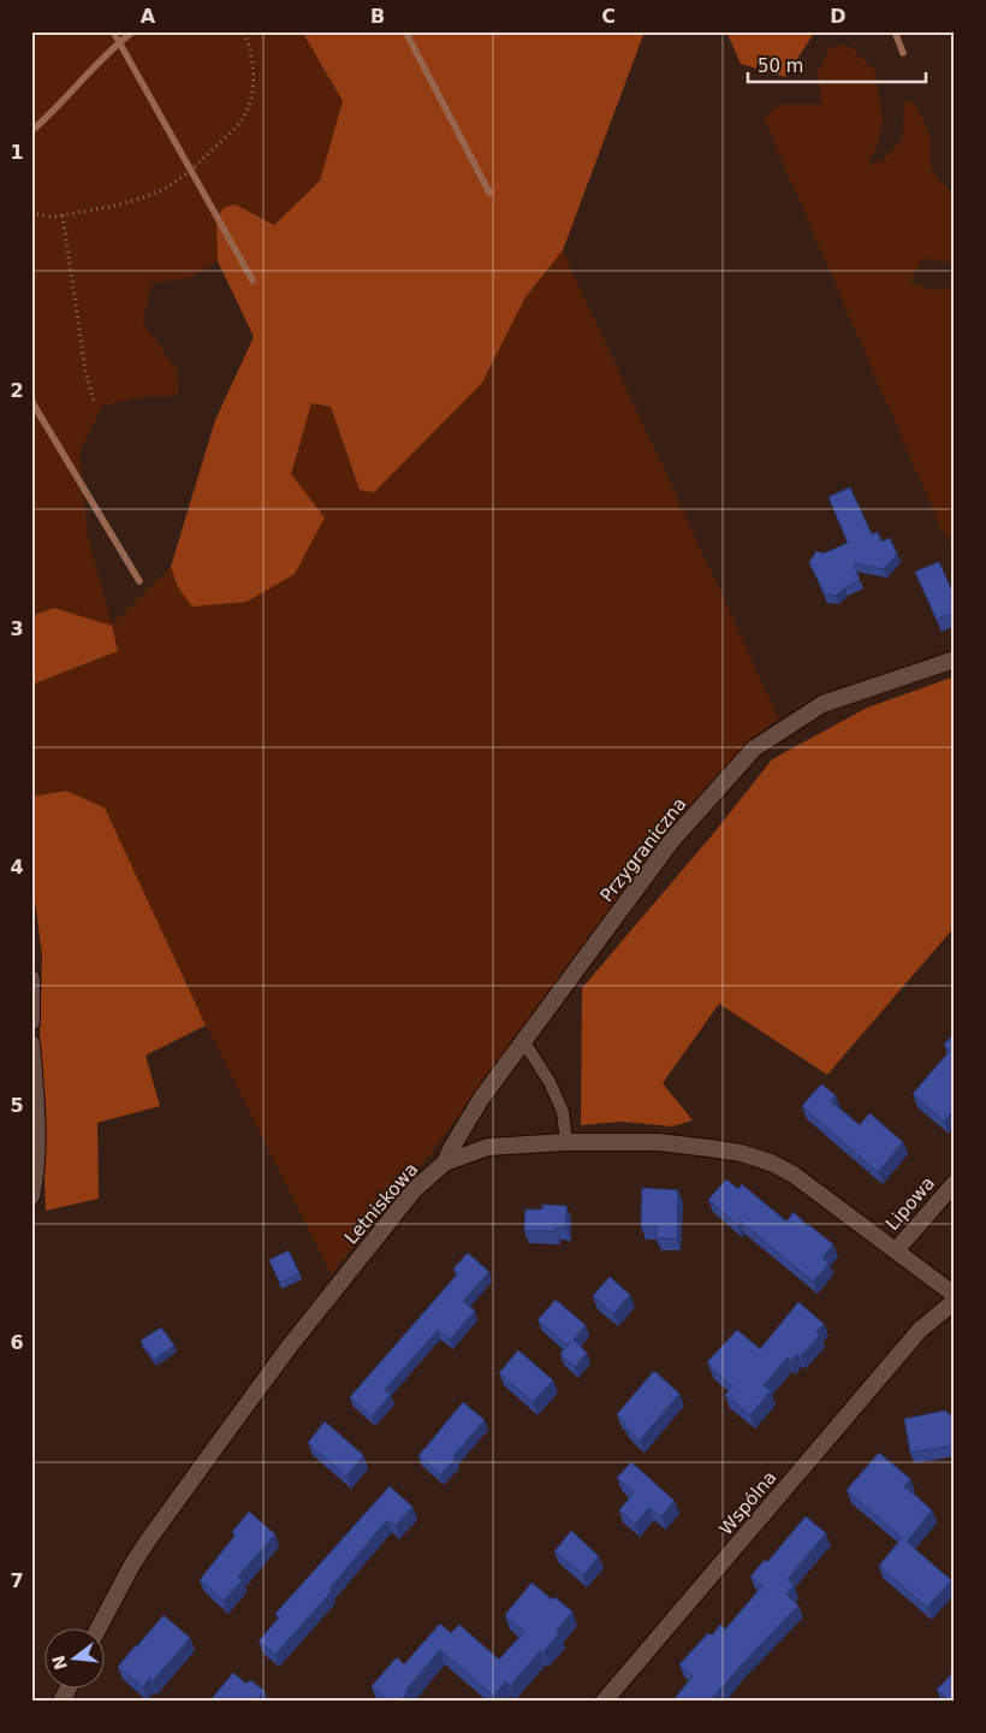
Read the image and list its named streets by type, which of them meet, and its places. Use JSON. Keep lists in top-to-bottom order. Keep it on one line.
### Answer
{"streets":{"street":["Przygraniczna","Letniskowa","Lipowa","Wspólna"]},"crossings":[["Przygraniczna","Letniskowa"],["Letniskowa","Lipowa"]],"scale_bar":"50 m","north":"left","grid":{"columns":["A","B","C","D"],"rows":["1","2","3","4","5","6","7"]}}
